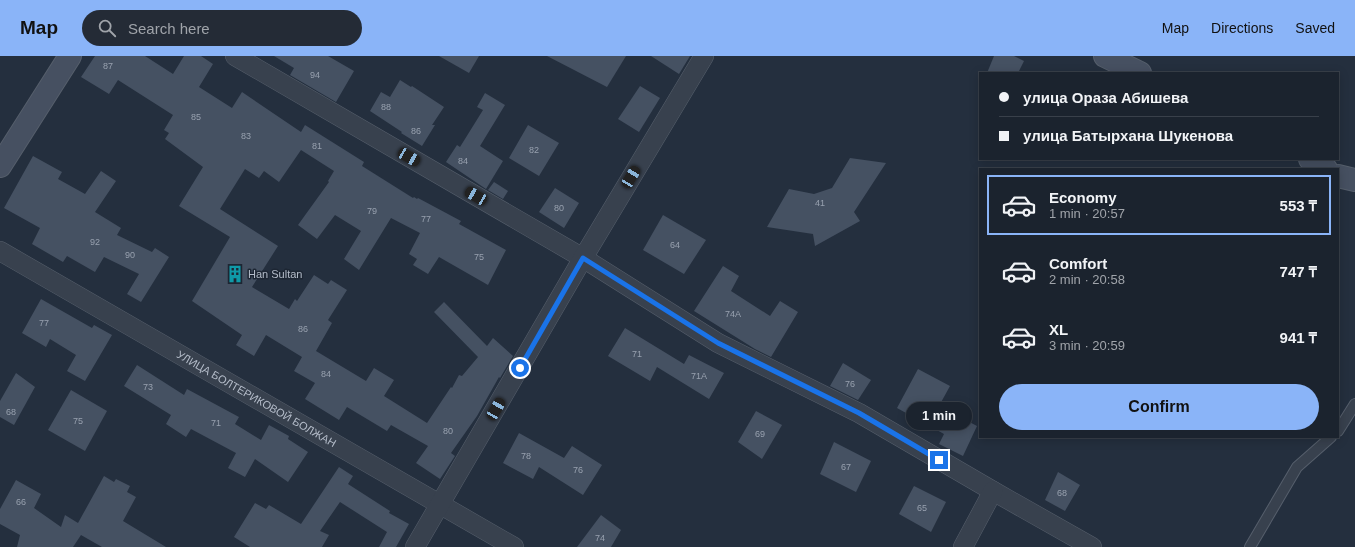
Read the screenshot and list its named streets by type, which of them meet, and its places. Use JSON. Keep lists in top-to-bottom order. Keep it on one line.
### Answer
{"streets":{"street":["УЛИЦА БОЛТЕРИКОВОЙ БОЛЖАН"]},"places":{"building":["Han Sultan"]},"house_numbers":["87","94","88","85","86","83","81","82","84","41","80","79","77","92","64","90","75","74А","77","86","71","84","71А","76","73","68","75","71","80","69","78","67","76","68","66","65","74"],"page":{"header":"Map","search":"Search here","nav":["Map","Directions","Saved"],"banner":["улица Ораза Абишева","улица Батырхана Шукенова"],"list":[{"name":"Economy","note":"1 min · 20:57","value":"553 ₸"},{"name":"Comfort","note":"2 min · 20:58","value":"747 ₸"},{"name":"XL","note":"3 min · 20:59","value":"941 ₸"}],"buttons":"Confirm","bubble":"1 min"}}
